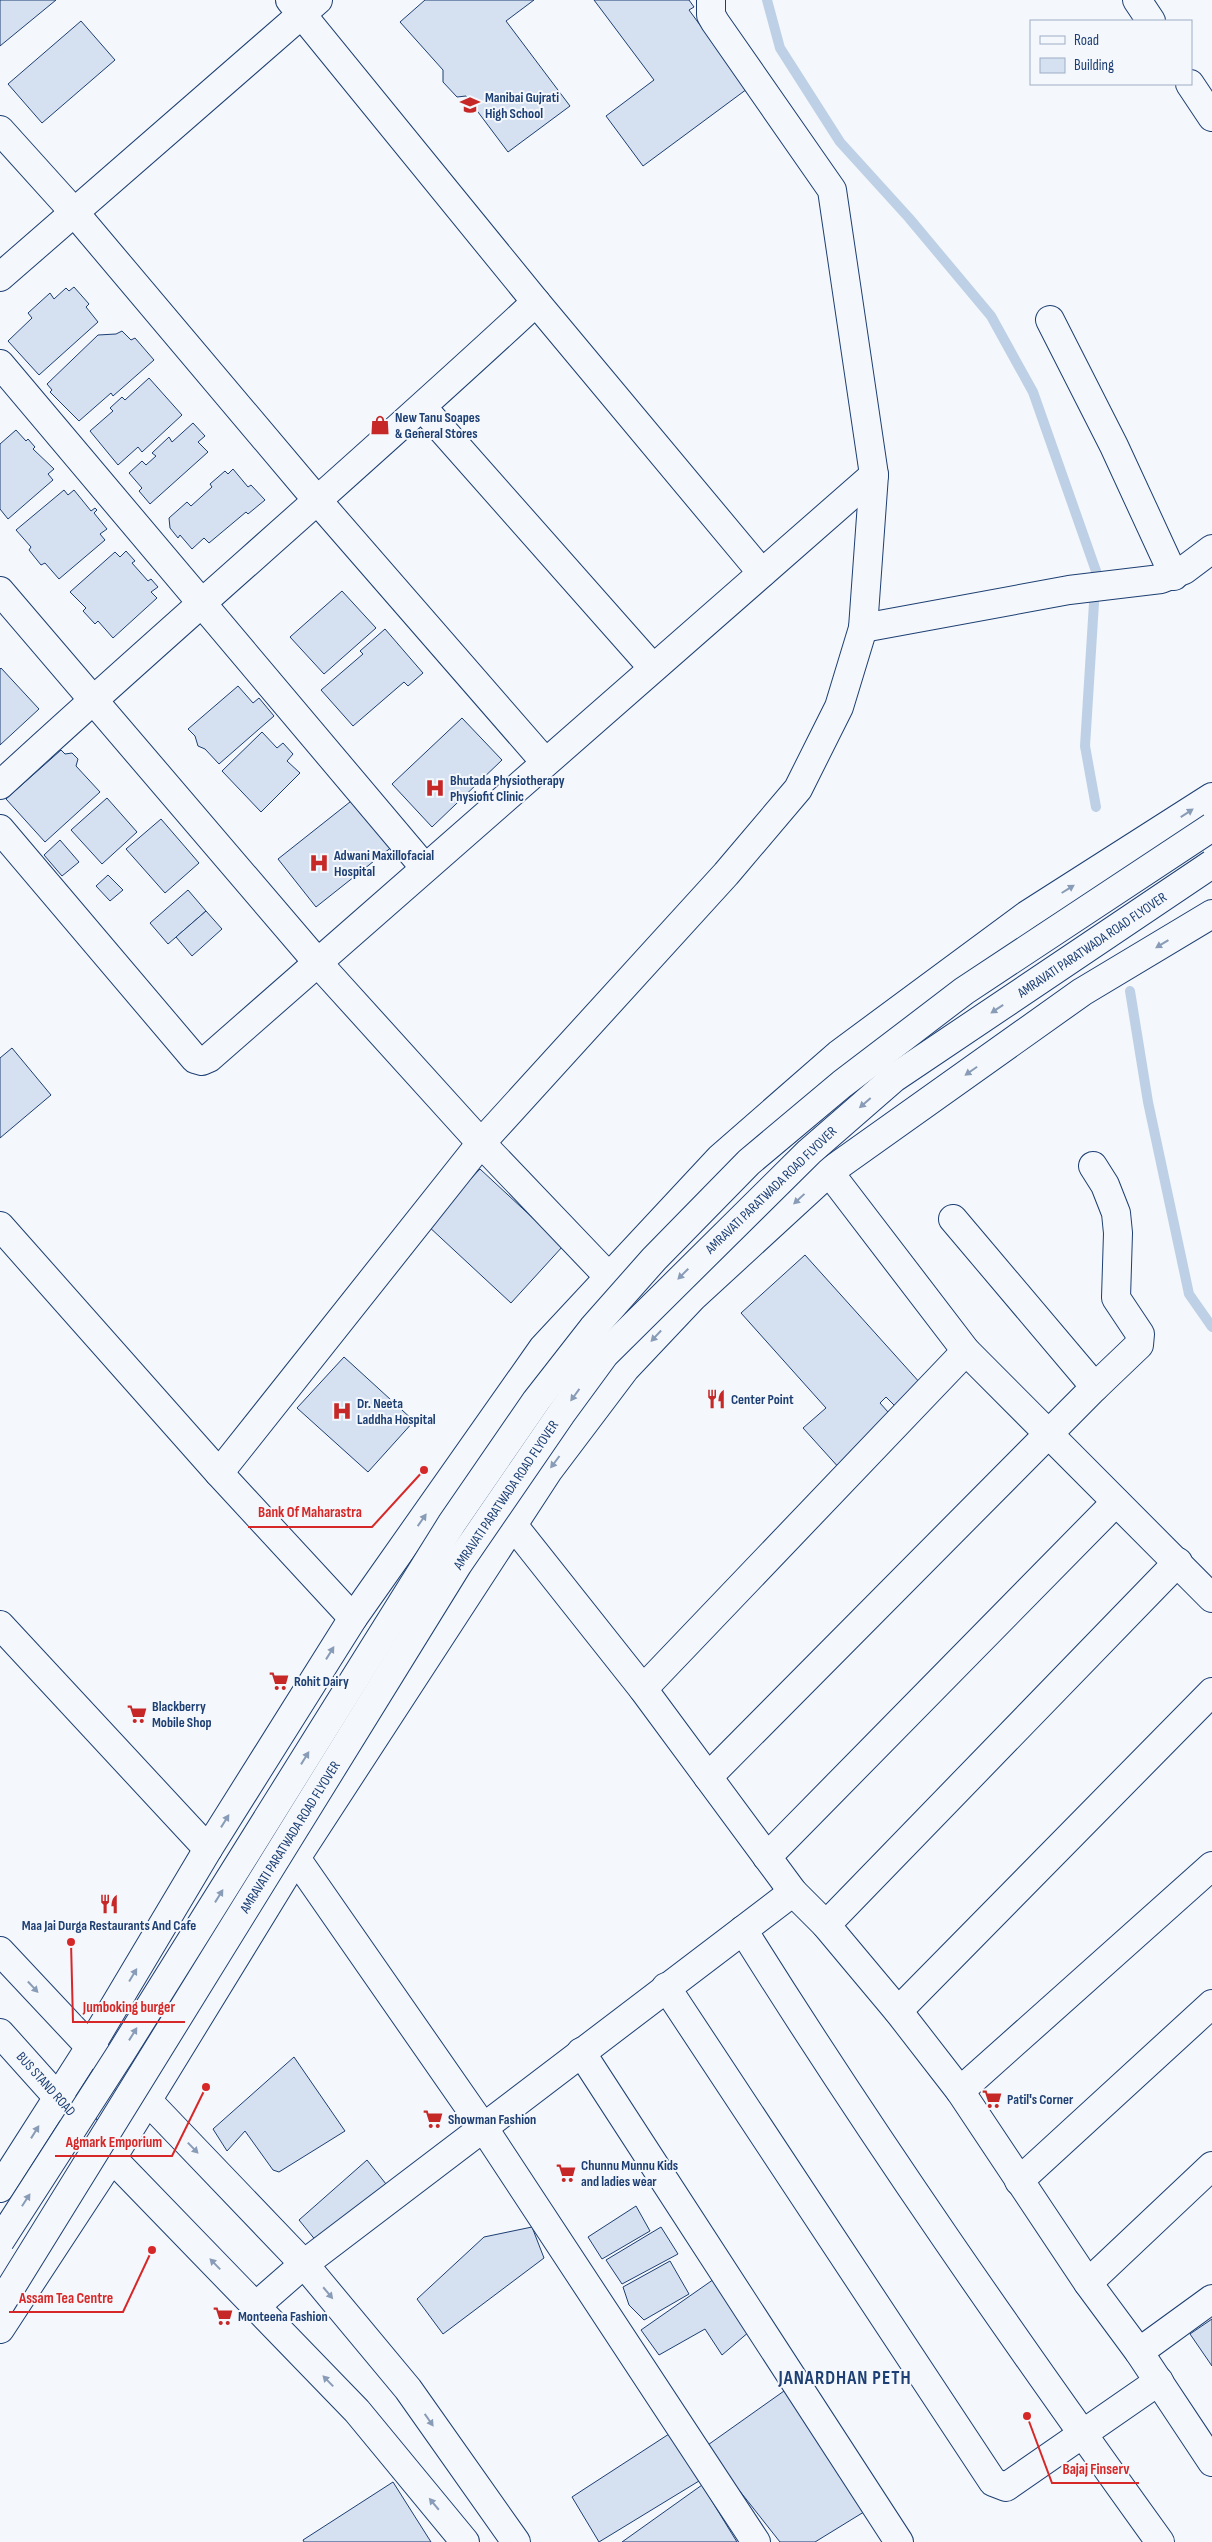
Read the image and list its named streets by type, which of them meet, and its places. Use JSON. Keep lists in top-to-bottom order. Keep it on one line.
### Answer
{"streets":{"street":["AMRAVATI PARATWADA ROAD FLYOVER","BUS STAND ROAD"]},"districts":["JANARDHAN PETH"],"places":{"school or university":["Manibai Gujrati High School"],"shop":["New Tanu Soapes & General Stores"],"hospital":["Bhutada Physiotherapy Physiofit Clinic","Adwani Maxillofacial Hospital","Dr. Neeta Laddha Hospital"],"restaurant":["Center Point","Maa Jai Durga Restaurants And Cafe"],"other":["Bank Of Maharastra","Jumboking burger","Agmark Emporium","Assam Tea Centre","Bajaj Finserv"],"supermarket":["Rohit Dairy","Blackberry Mobile Shop","Patil's Corner","Showman Fashion","Chunnu Munnu Kids and ladies wear","Monteena Fashion"]},"legend":["Road","Building"]}
